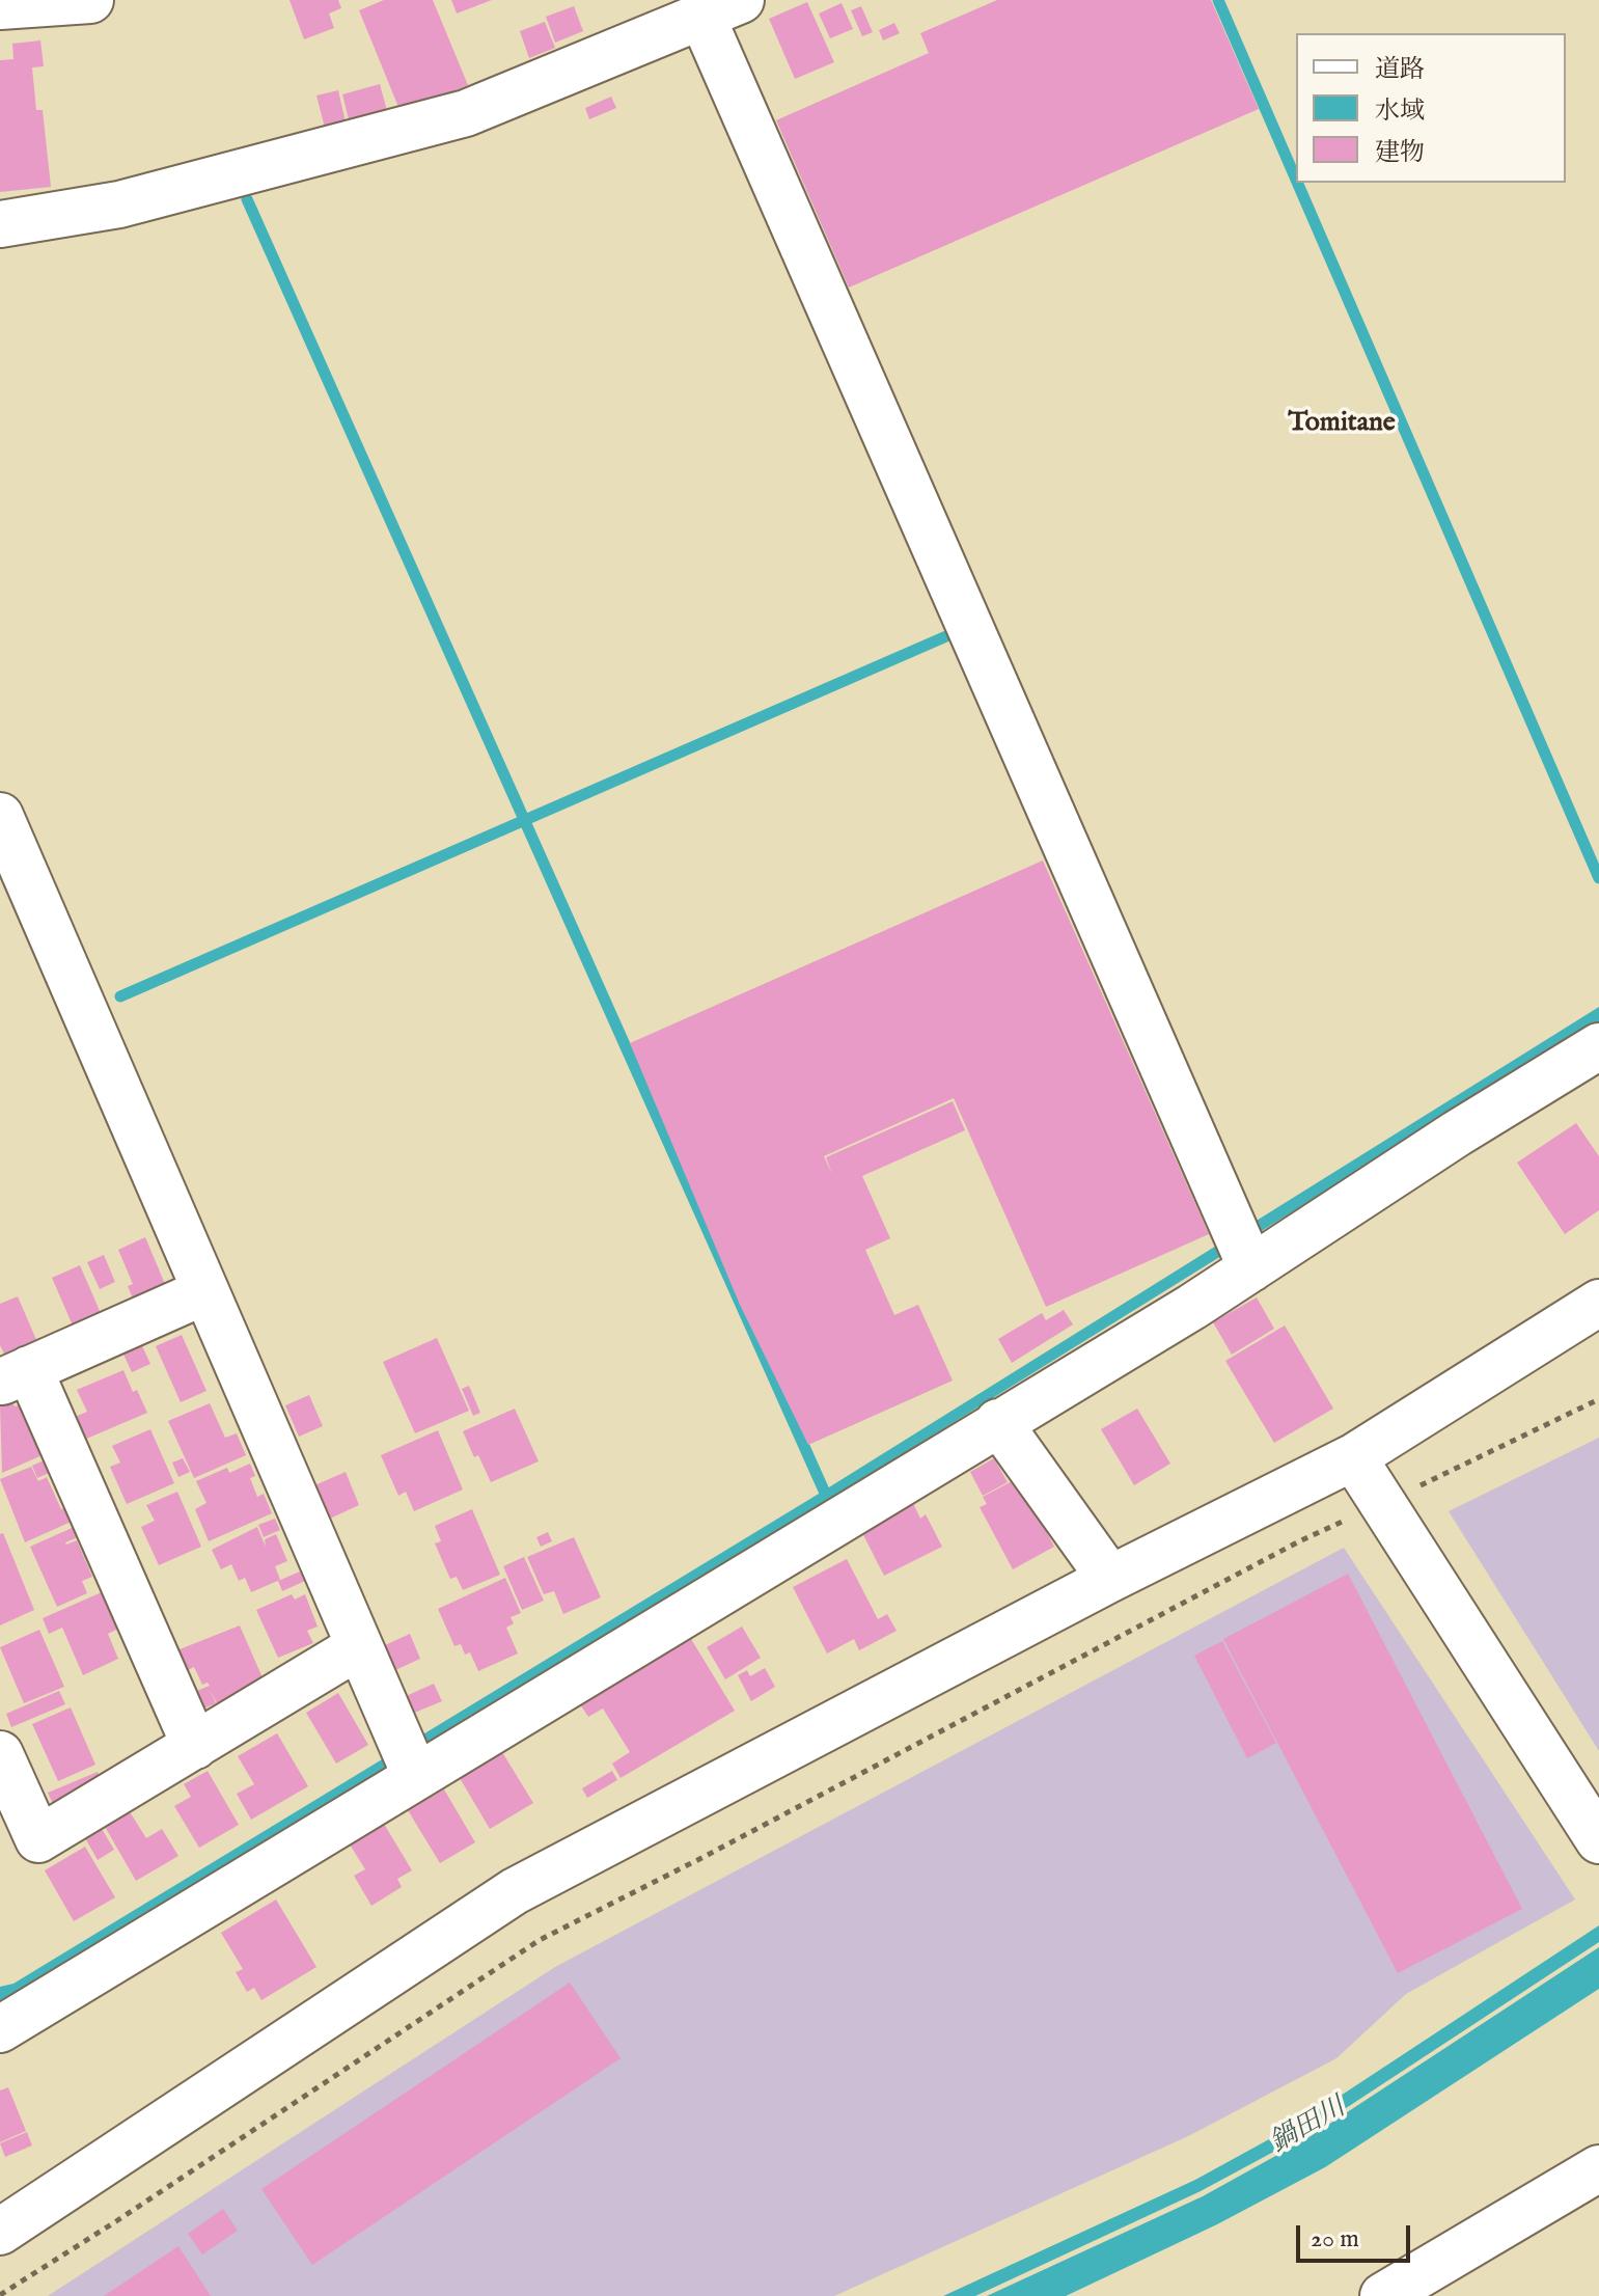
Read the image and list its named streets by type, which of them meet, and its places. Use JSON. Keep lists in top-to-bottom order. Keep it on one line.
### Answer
{"districts":["Tomitane"],"water":["鍋田川"],"legend":["道路","水域","建物"],"scale_bar":"20 m"}
